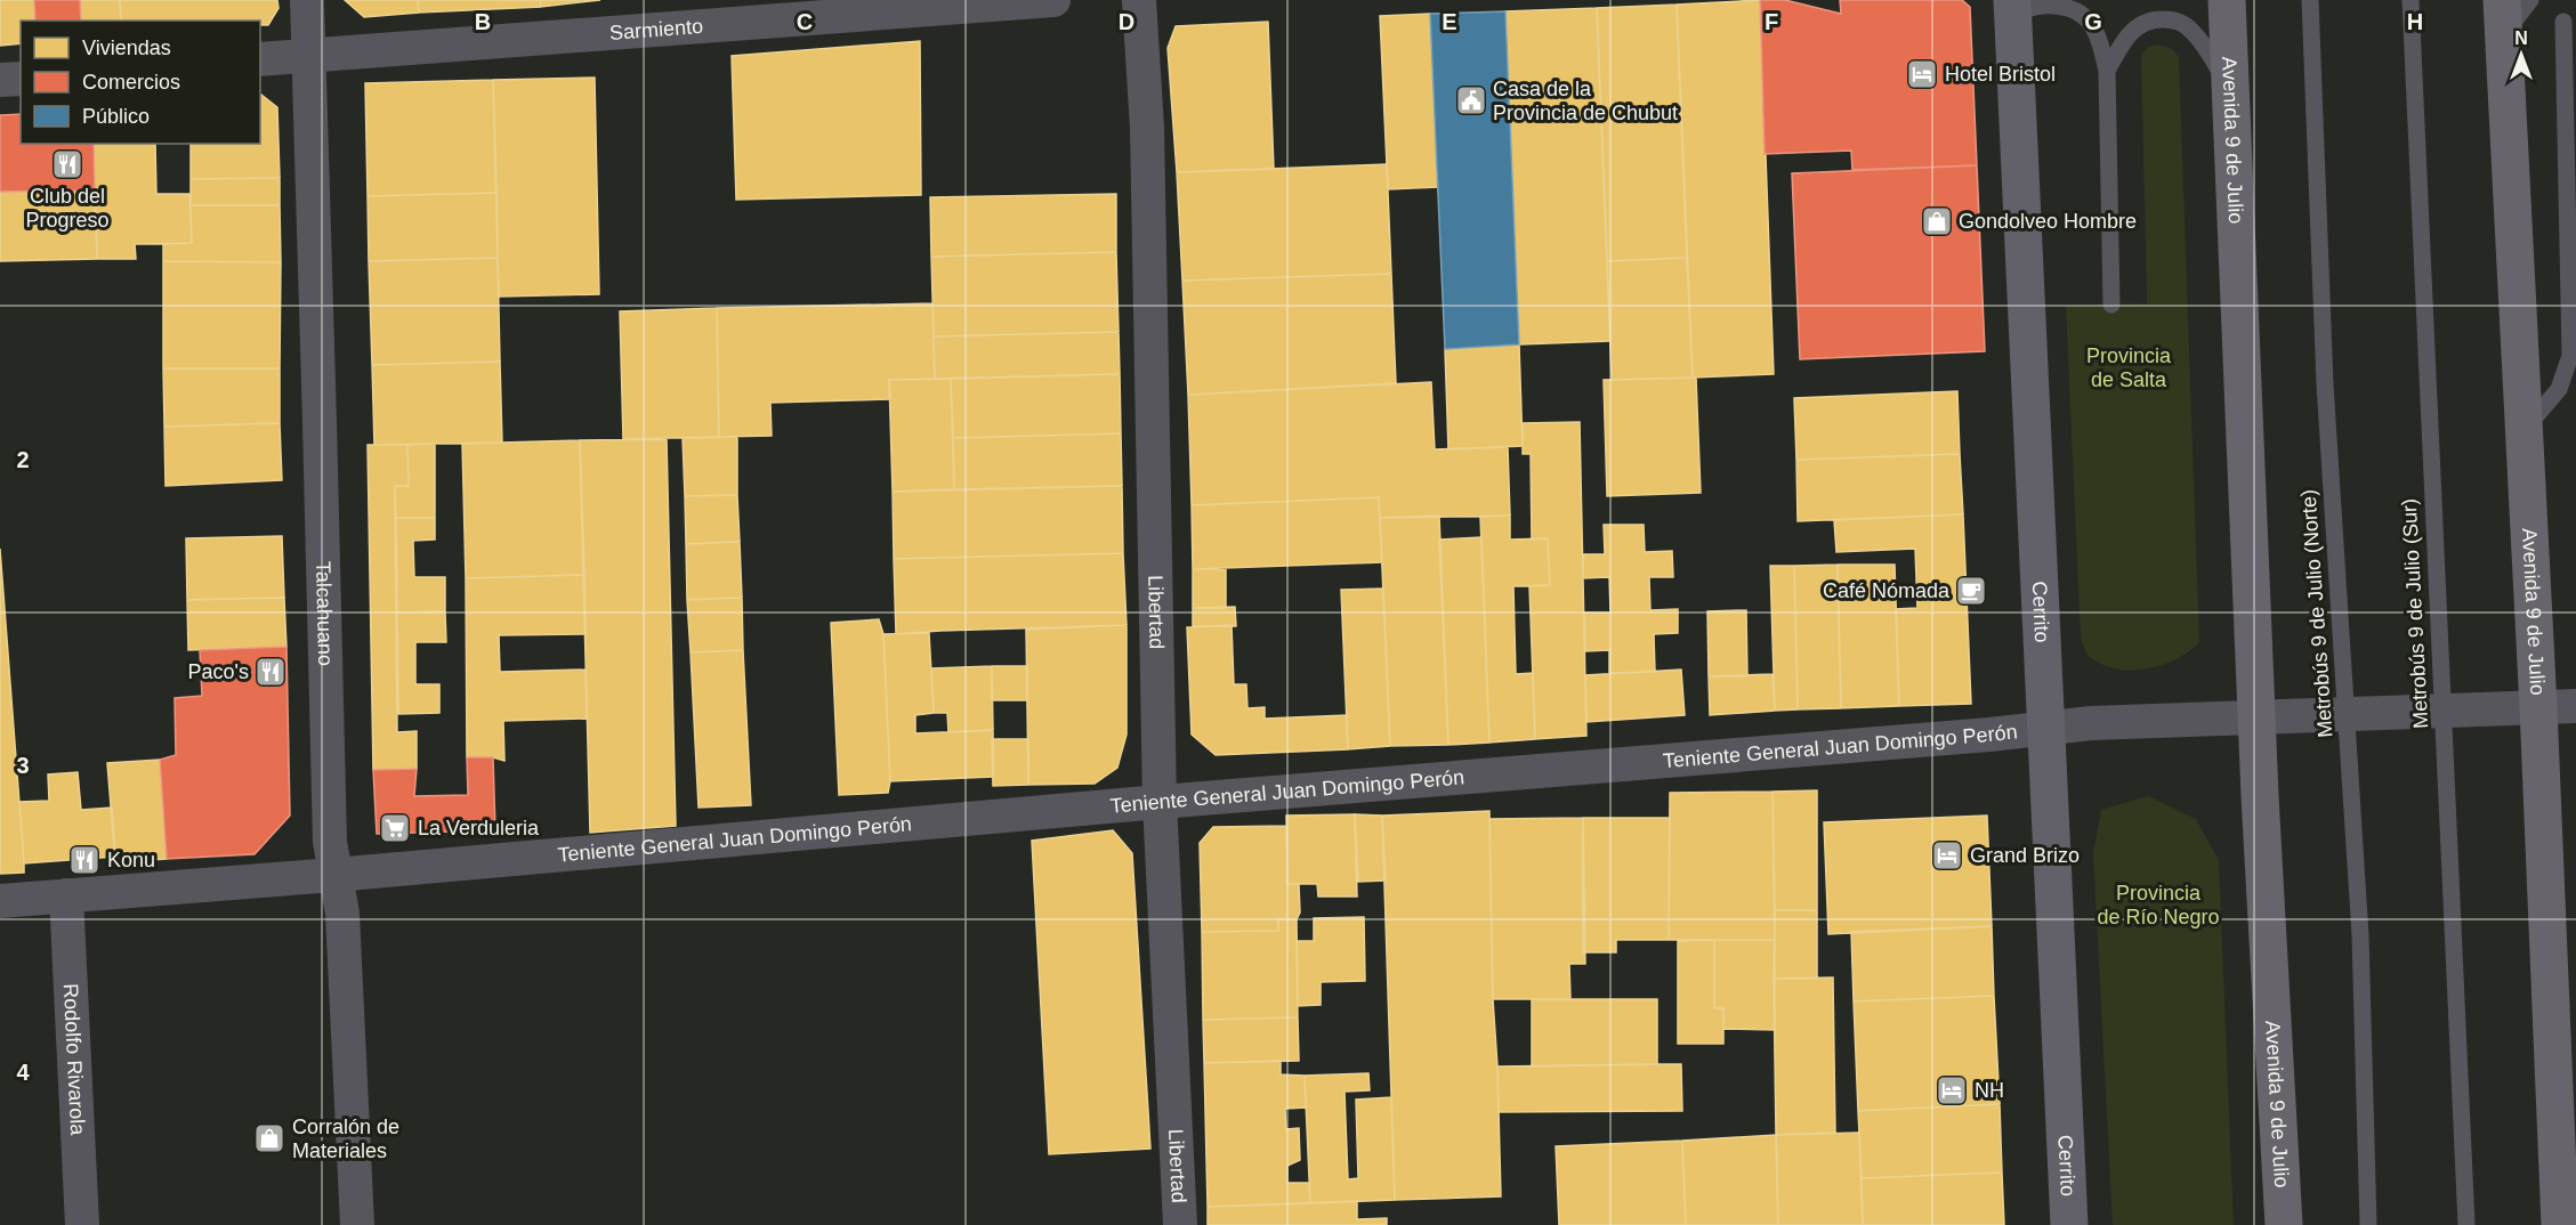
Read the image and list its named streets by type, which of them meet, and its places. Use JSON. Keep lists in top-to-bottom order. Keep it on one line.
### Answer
{"streets":{"highway":["Avenida 9 de Julio"],"street":["Sarmiento","Libertad","Cerrito","Talcahuano","Teniente General Juan Domingo Perón","Rodolfo Rivarola"],"lane":["Metrobús 9 de Julio (Norte)","Metrobús 9 de Julio (Sur)"]},"crossings":[["Sarmiento","Talcahuano"],["Avenida 9 de Julio","Teniente General Juan Domingo Perón"],["Libertad","Teniente General Juan Domingo Perón"],["Cerrito","Teniente General Juan Domingo Perón"],["Talcahuano","Teniente General Juan Domingo Perón"],["Metrobús 9 de Julio (Norte)","Teniente General Juan Domingo Perón"],["Metrobús 9 de Julio (Sur)","Teniente General Juan Domingo Perón"],["Teniente General Juan Domingo Perón","Rodolfo Rivarola"]],"parks":["Provincia de Salta","Provincia de Río Negro"],"places":{"hotel":["Hotel Bristol","Grand Brizo","NH"],"public building":["Casa de la Provincia de Chubut"],"restaurant":["Club del Progreso","Paco's","Konu"],"shop":["Gondolveo Hombre","Corralón de Materiales"],"cafe":["Café Nómada"],"supermarket":["La Verduleria"]},"legend":["Viviendas","Comercios","Público"],"north":"top","grid":{"columns":["B","C","D","E","F","G","H"],"rows":["2","3","4"]}}
